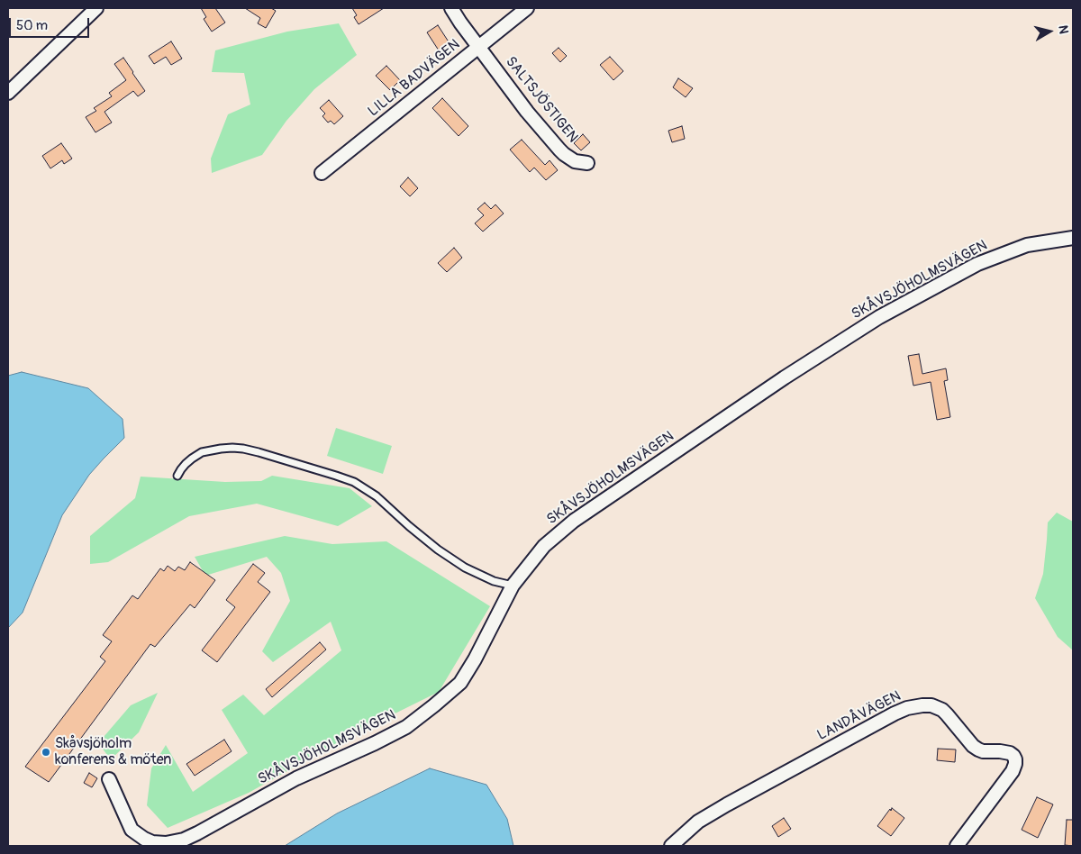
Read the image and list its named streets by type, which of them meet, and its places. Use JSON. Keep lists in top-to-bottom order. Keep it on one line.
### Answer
{"streets":{"street":["LILLA BADVÄGEN","SALTSJÖSTIGEN","SKÅVSJÖHOLMSVÄGEN","LANDÅVÄGEN"]},"crossings":[["LILLA BADVÄGEN","SALTSJÖSTIGEN"]],"places":["Skåvsjöholm konferens & möten"],"scale_bar":"50 m","north":"right"}
